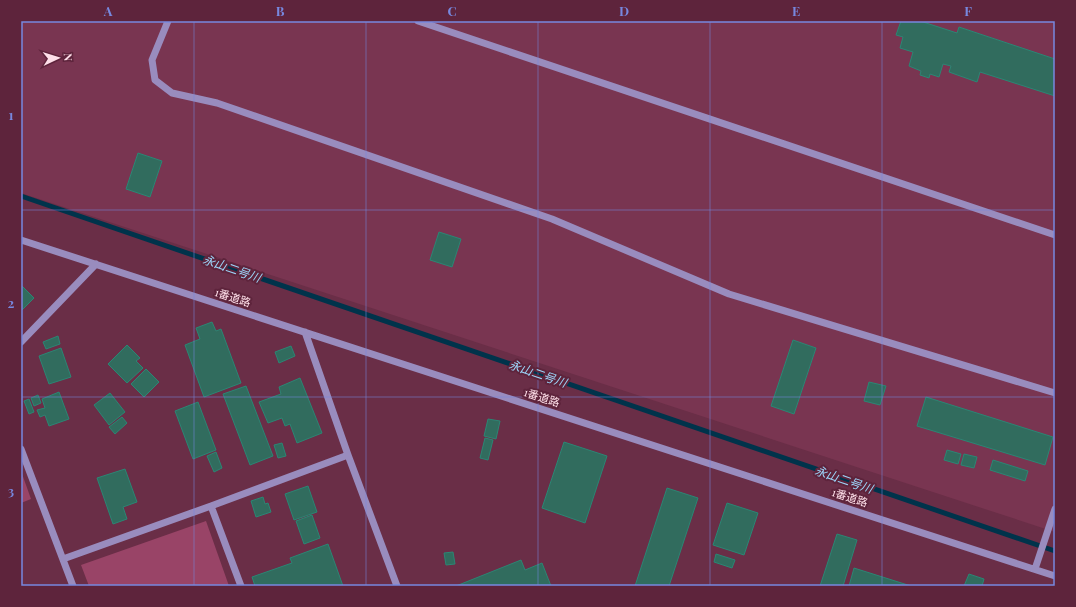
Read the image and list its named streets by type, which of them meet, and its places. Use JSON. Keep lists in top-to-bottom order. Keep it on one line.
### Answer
{"streets":{"street":["1番道路"]},"water":["永山二号川"],"north":"right","grid":{"columns":["A","B","C","D","E","F"],"rows":["1","2","3"]}}
